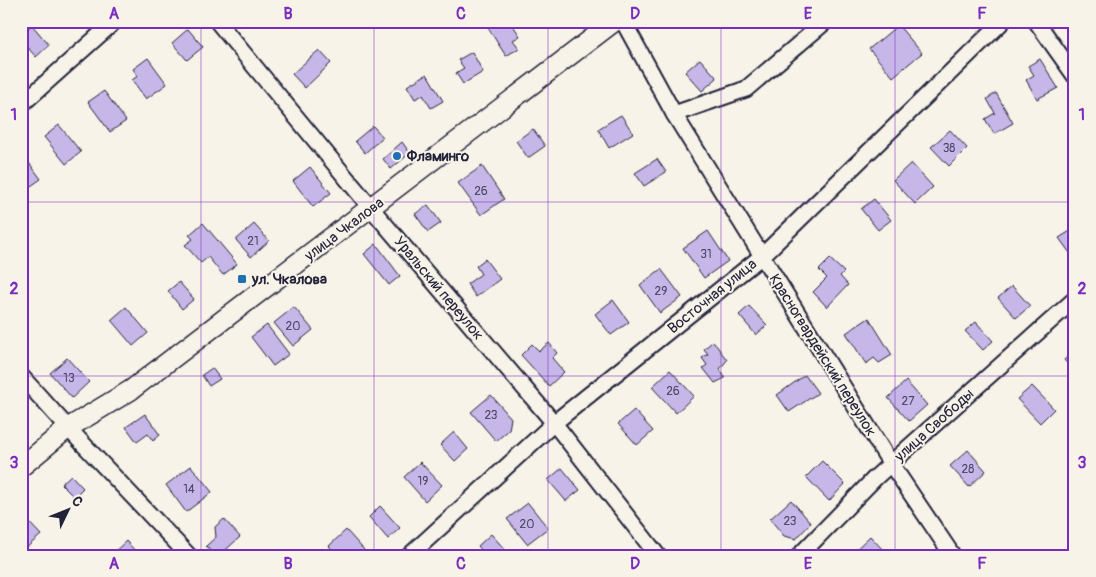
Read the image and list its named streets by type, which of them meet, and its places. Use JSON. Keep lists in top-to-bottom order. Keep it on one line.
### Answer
{"streets":{"street":["улица Чкалова","Уральский переулок","Восточная улица","Красногвардейский переулок","улица Свободы"]},"crossings":[["улица Чкалова","Уральский переулок"],["Уральский переулок","Восточная улица"],["Восточная улица","Красногвардейский переулок"],["Красногвардейский переулок","улица Свободы"]],"places":{"other":["Фламинго"],"transit":["ул. Чкалова"]},"house_numbers":["38","26","21","31","29","20","13","26","27","23","28","19","14","23","20"],"north":"top right","grid":{"columns":["A","B","C","D","E","F"],"rows":["1","2","3"]}}
